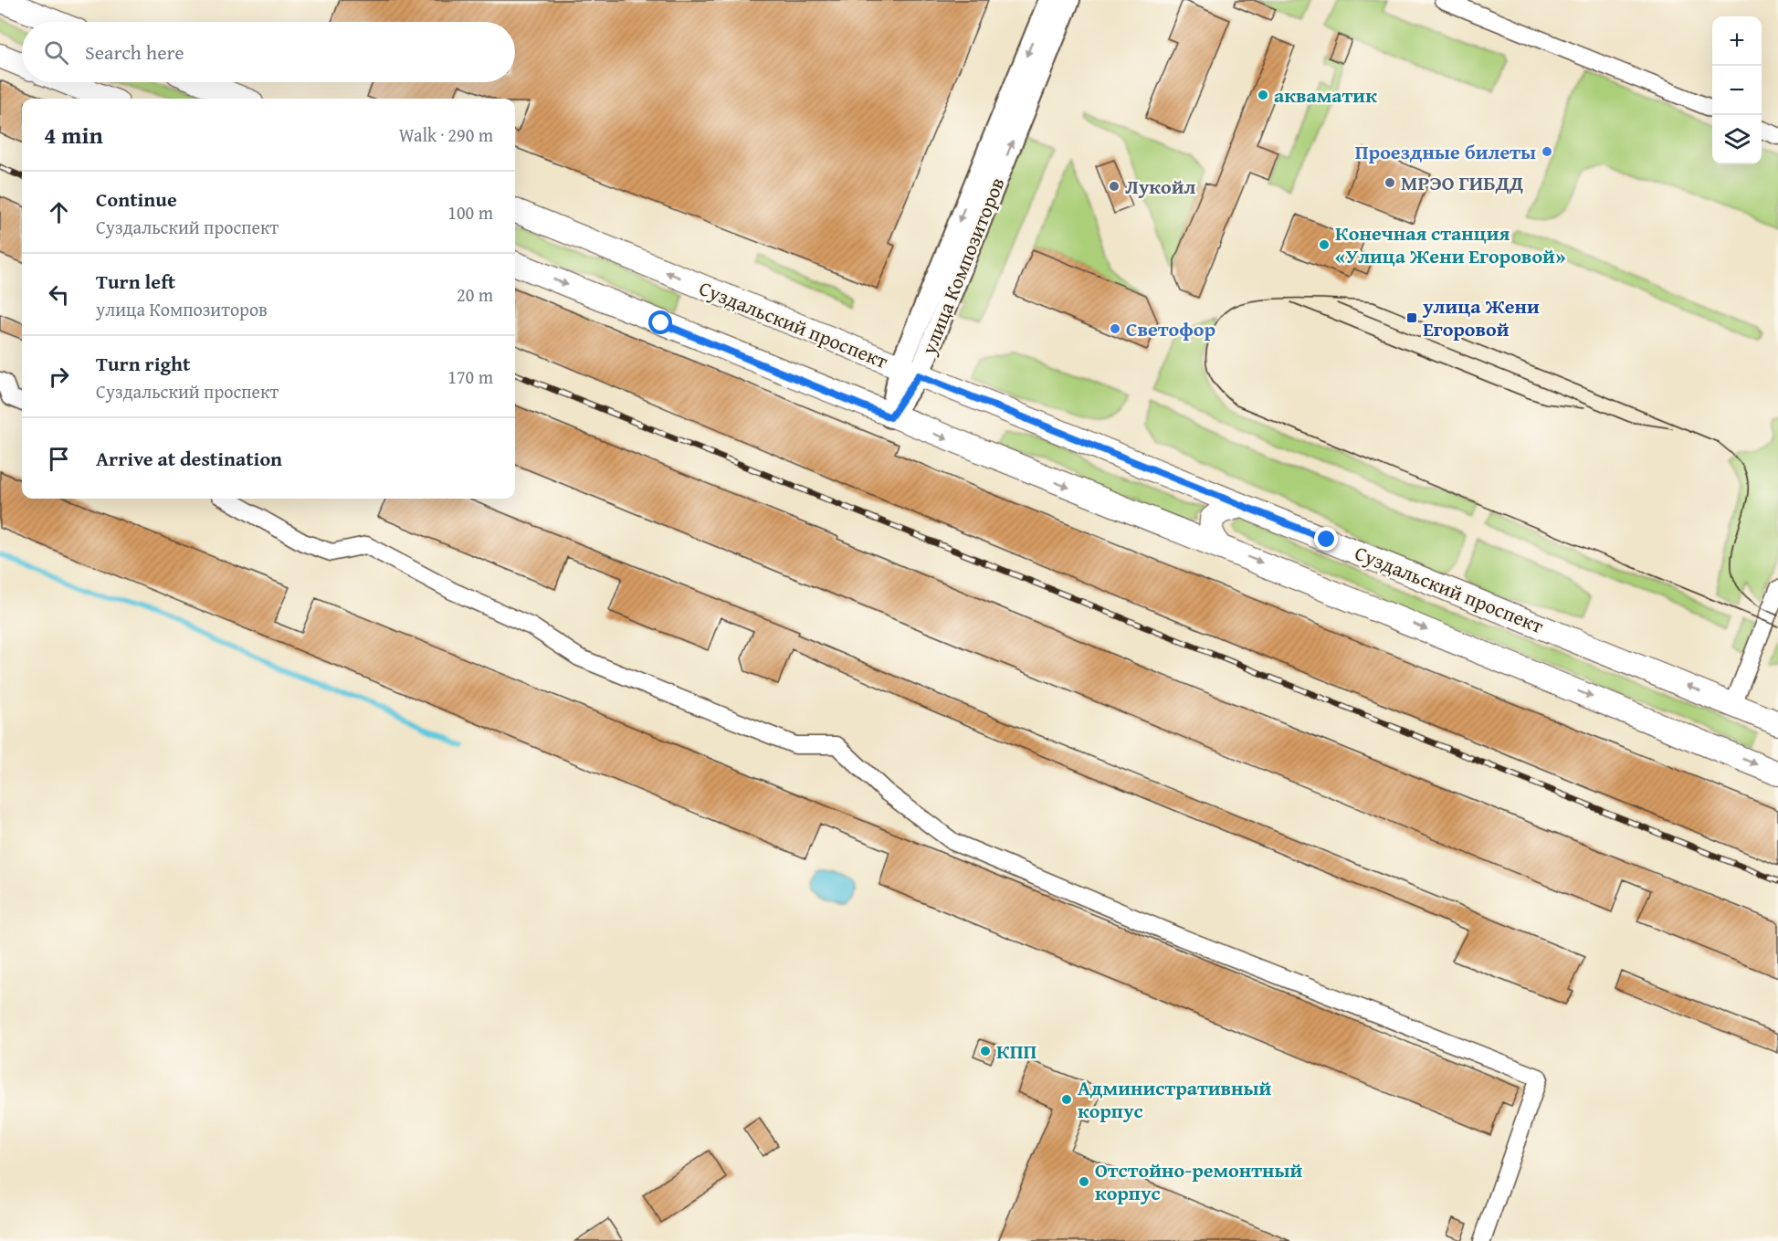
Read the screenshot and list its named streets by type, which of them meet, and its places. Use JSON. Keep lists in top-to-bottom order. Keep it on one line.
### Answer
{"streets":{"main road":["Суздальский проспект"],"street":["улица Композиторов"]},"crossings":[["улица Композиторов","Суздальский проспект"]],"places":{"other":["акваматик","Проездные билеты","МРЭО ГИБДД","Лукойл","Конечная станция «Улица Жени Егоровой»","Светофор","КПП","Административный корпус","Отстойно-ремонтный корпус"],"transit":["улица Жени Егоровой"]},"page":{"map_buttons":["+","−"],"search":"Search here","heading":["4 min","Walk · 290 m"],"list":[["Continue","Суздальский проспект","100 m"],["Turn left","улица Композиторов","20 m"],["Turn right","Суздальский проспект","170 m"],"Arrive at destination"]}}
